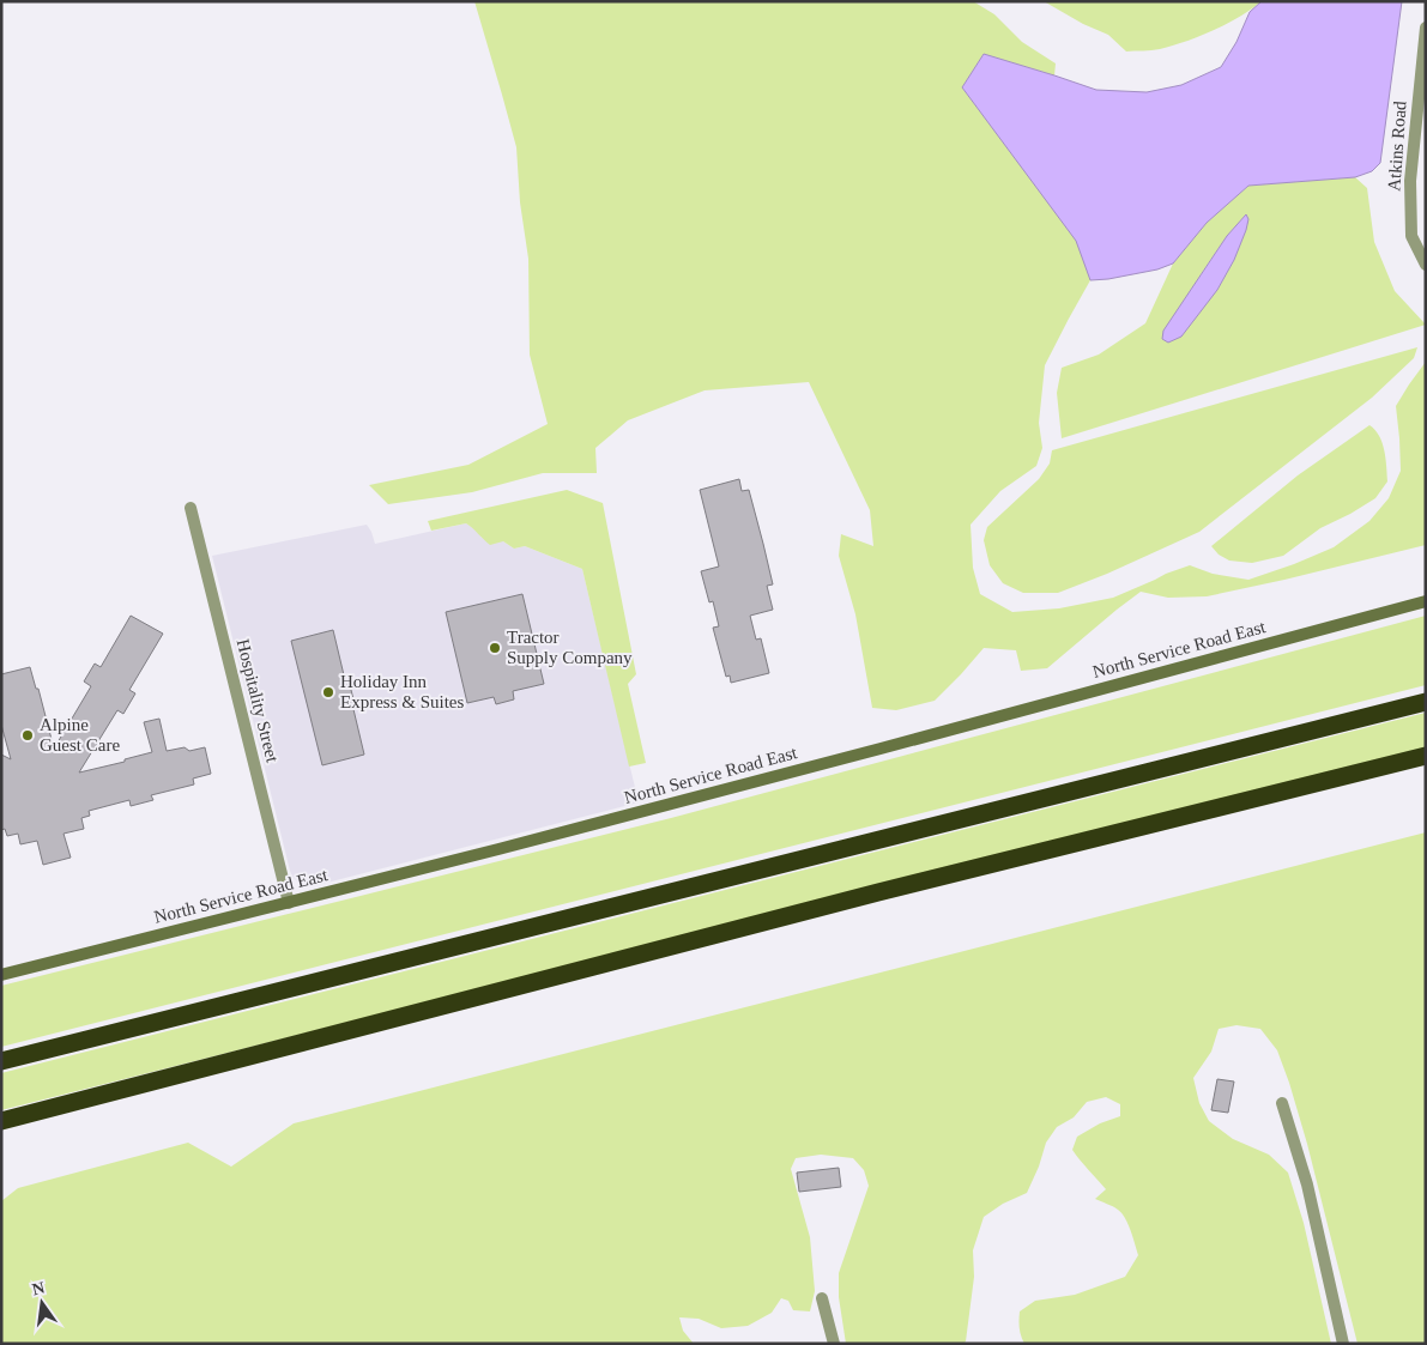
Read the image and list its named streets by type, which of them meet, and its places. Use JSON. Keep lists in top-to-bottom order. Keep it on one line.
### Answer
{"streets":{"street":["Atkins Road","North Service Road East","Hospitality Street"]},"crossings":[["North Service Road East","Hospitality Street"]],"places":["Tractor Supply Company","Holiday Inn Express & Suites","Alpine Guest Care"],"north":"top"}
